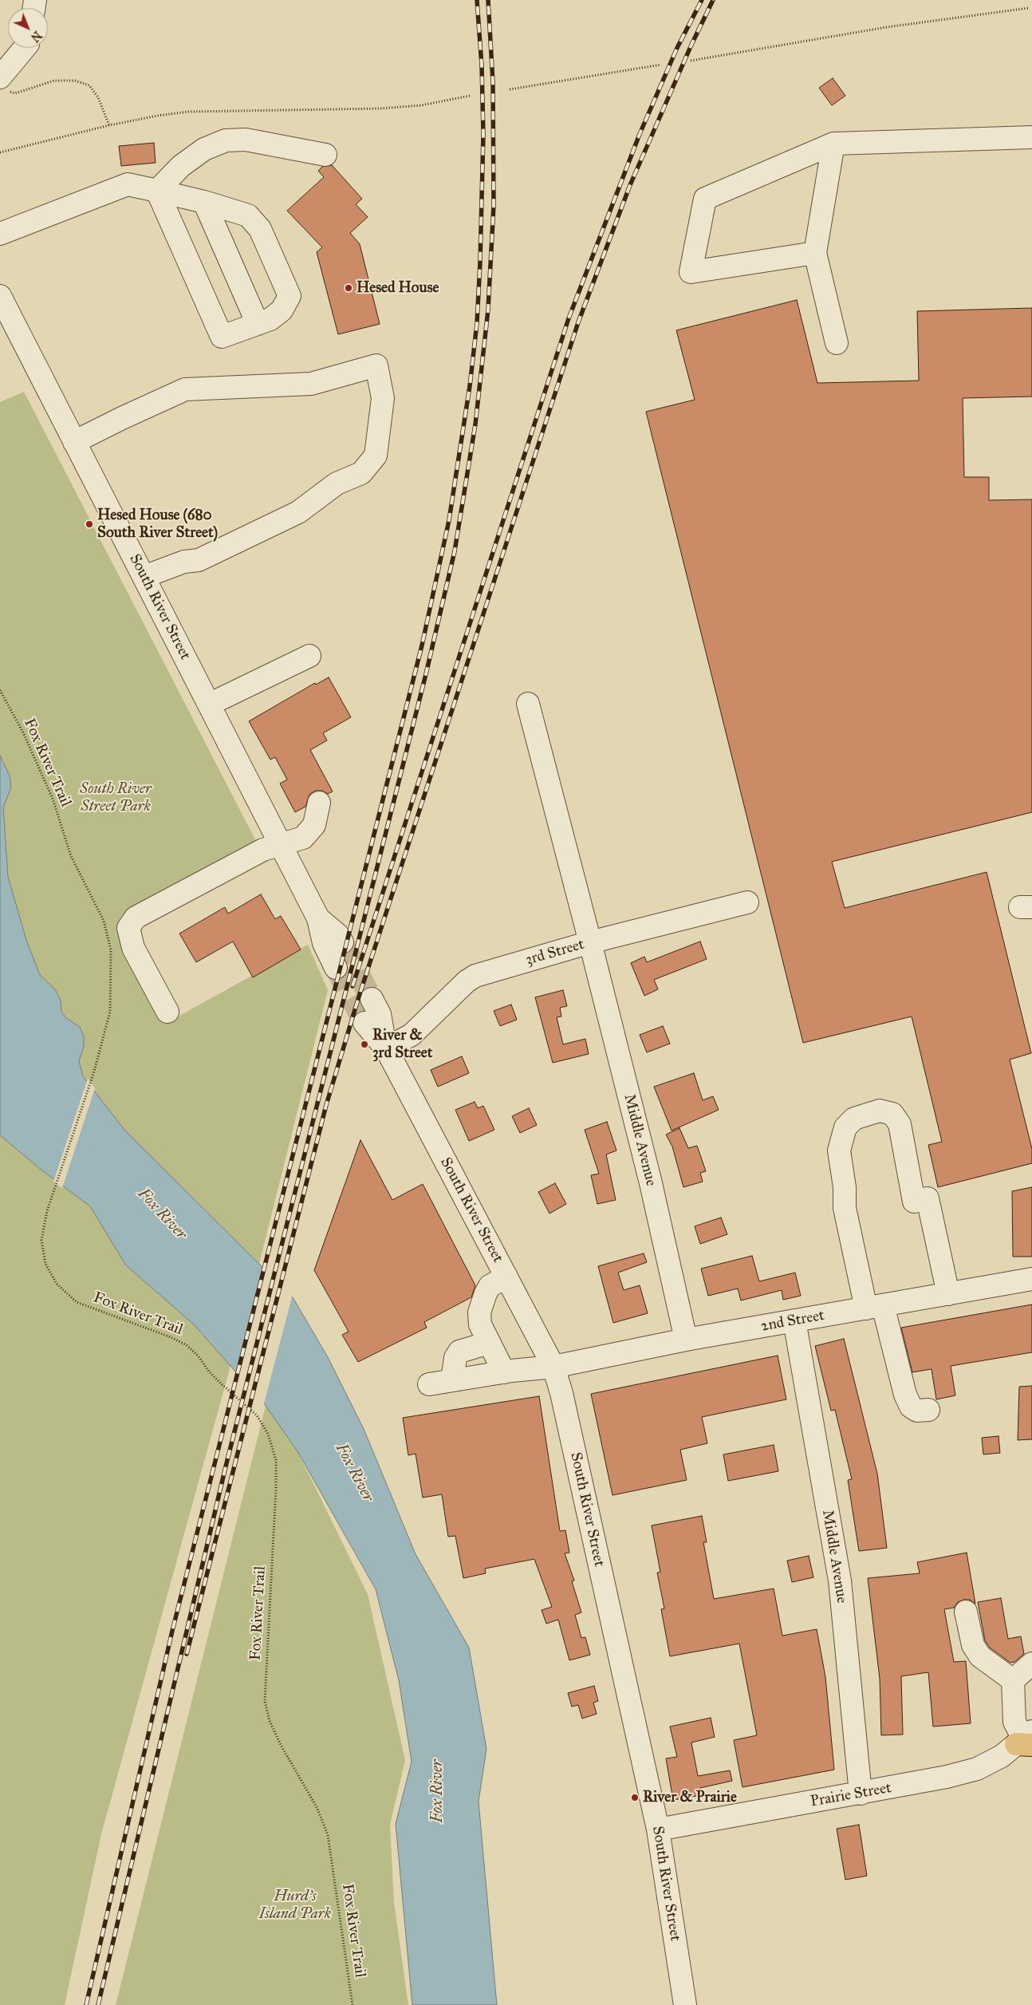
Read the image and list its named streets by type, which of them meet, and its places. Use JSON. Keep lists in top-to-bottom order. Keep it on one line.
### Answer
{"streets":{"street":["South River Street","3rd Street","Middle Avenue","2nd Street","Prairie Street"],"path":["Fox River Trail"]},"crossings":[["South River Street","3rd Street"],["South River Street","2nd Street"],["South River Street","Prairie Street"],["3rd Street","Middle Avenue"],["Middle Avenue","2nd Street"],["Middle Avenue","Prairie Street"]],"water":["Fox River"],"parks":["South River Street Park","Hurd's Island Park"],"places":["Hesed House","Hesed House (680 South River Street)","River & 3rd Street","River & Prairie"],"north":"bottom right"}
